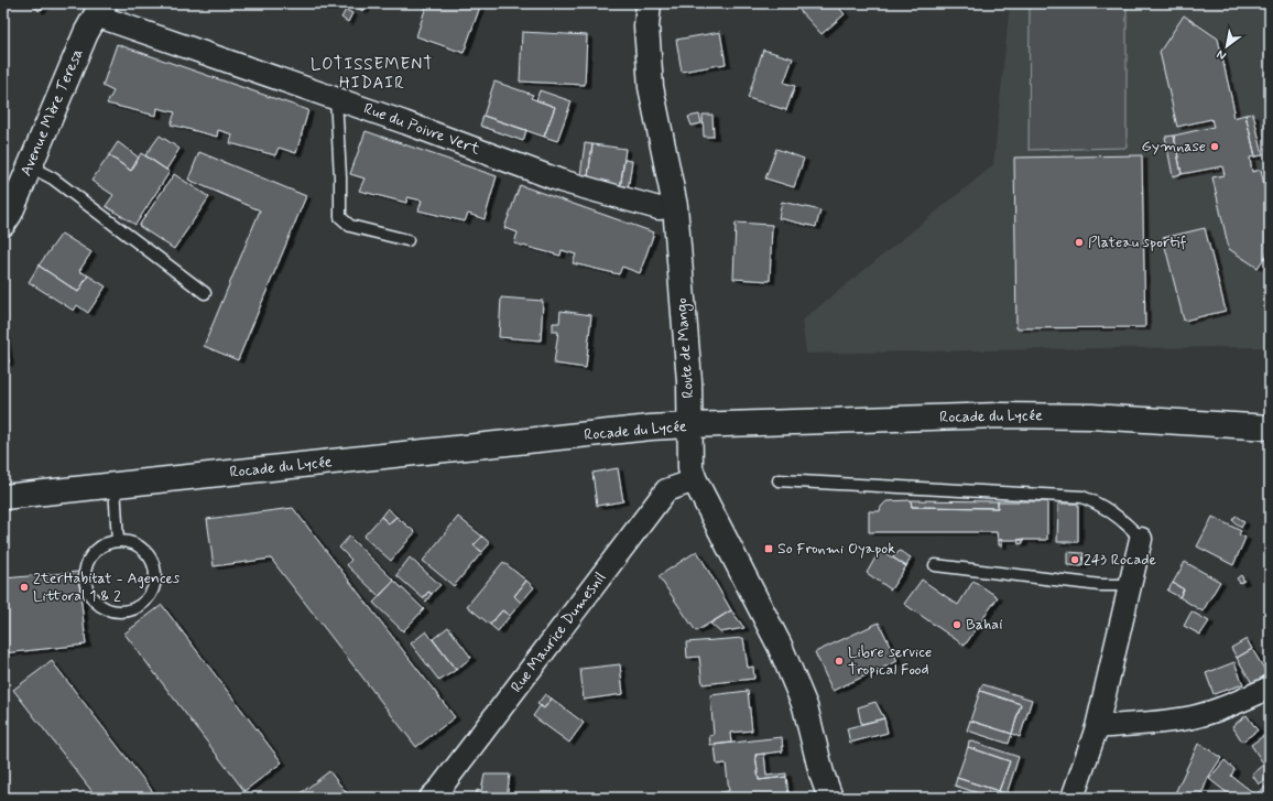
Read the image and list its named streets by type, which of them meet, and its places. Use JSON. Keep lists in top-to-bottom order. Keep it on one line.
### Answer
{"streets":{"main road":["Avenue Mère Teresa","Route de Mango","Rocade du Lycée"],"street":["Rue du Poivre Vert","Rue Maurice Dumesnil"]},"crossings":[["Avenue Mère Teresa","Rue du Poivre Vert"],["Rue du Poivre Vert","Route de Mango"],["Route de Mango","Rocade du Lycée"],["Route de Mango","Rue Maurice Dumesnil"]],"districts":["LOTISSEMENT HIDAIR"],"places":{"other":["Gymnase","Plateau sportif","243 Rocade","2terHabitat - Agences Littoral 1 & 2","Bahai","Libre service Tropical Food"],"transit":["So Fronmi Oyapok"]},"north":"bottom left"}
